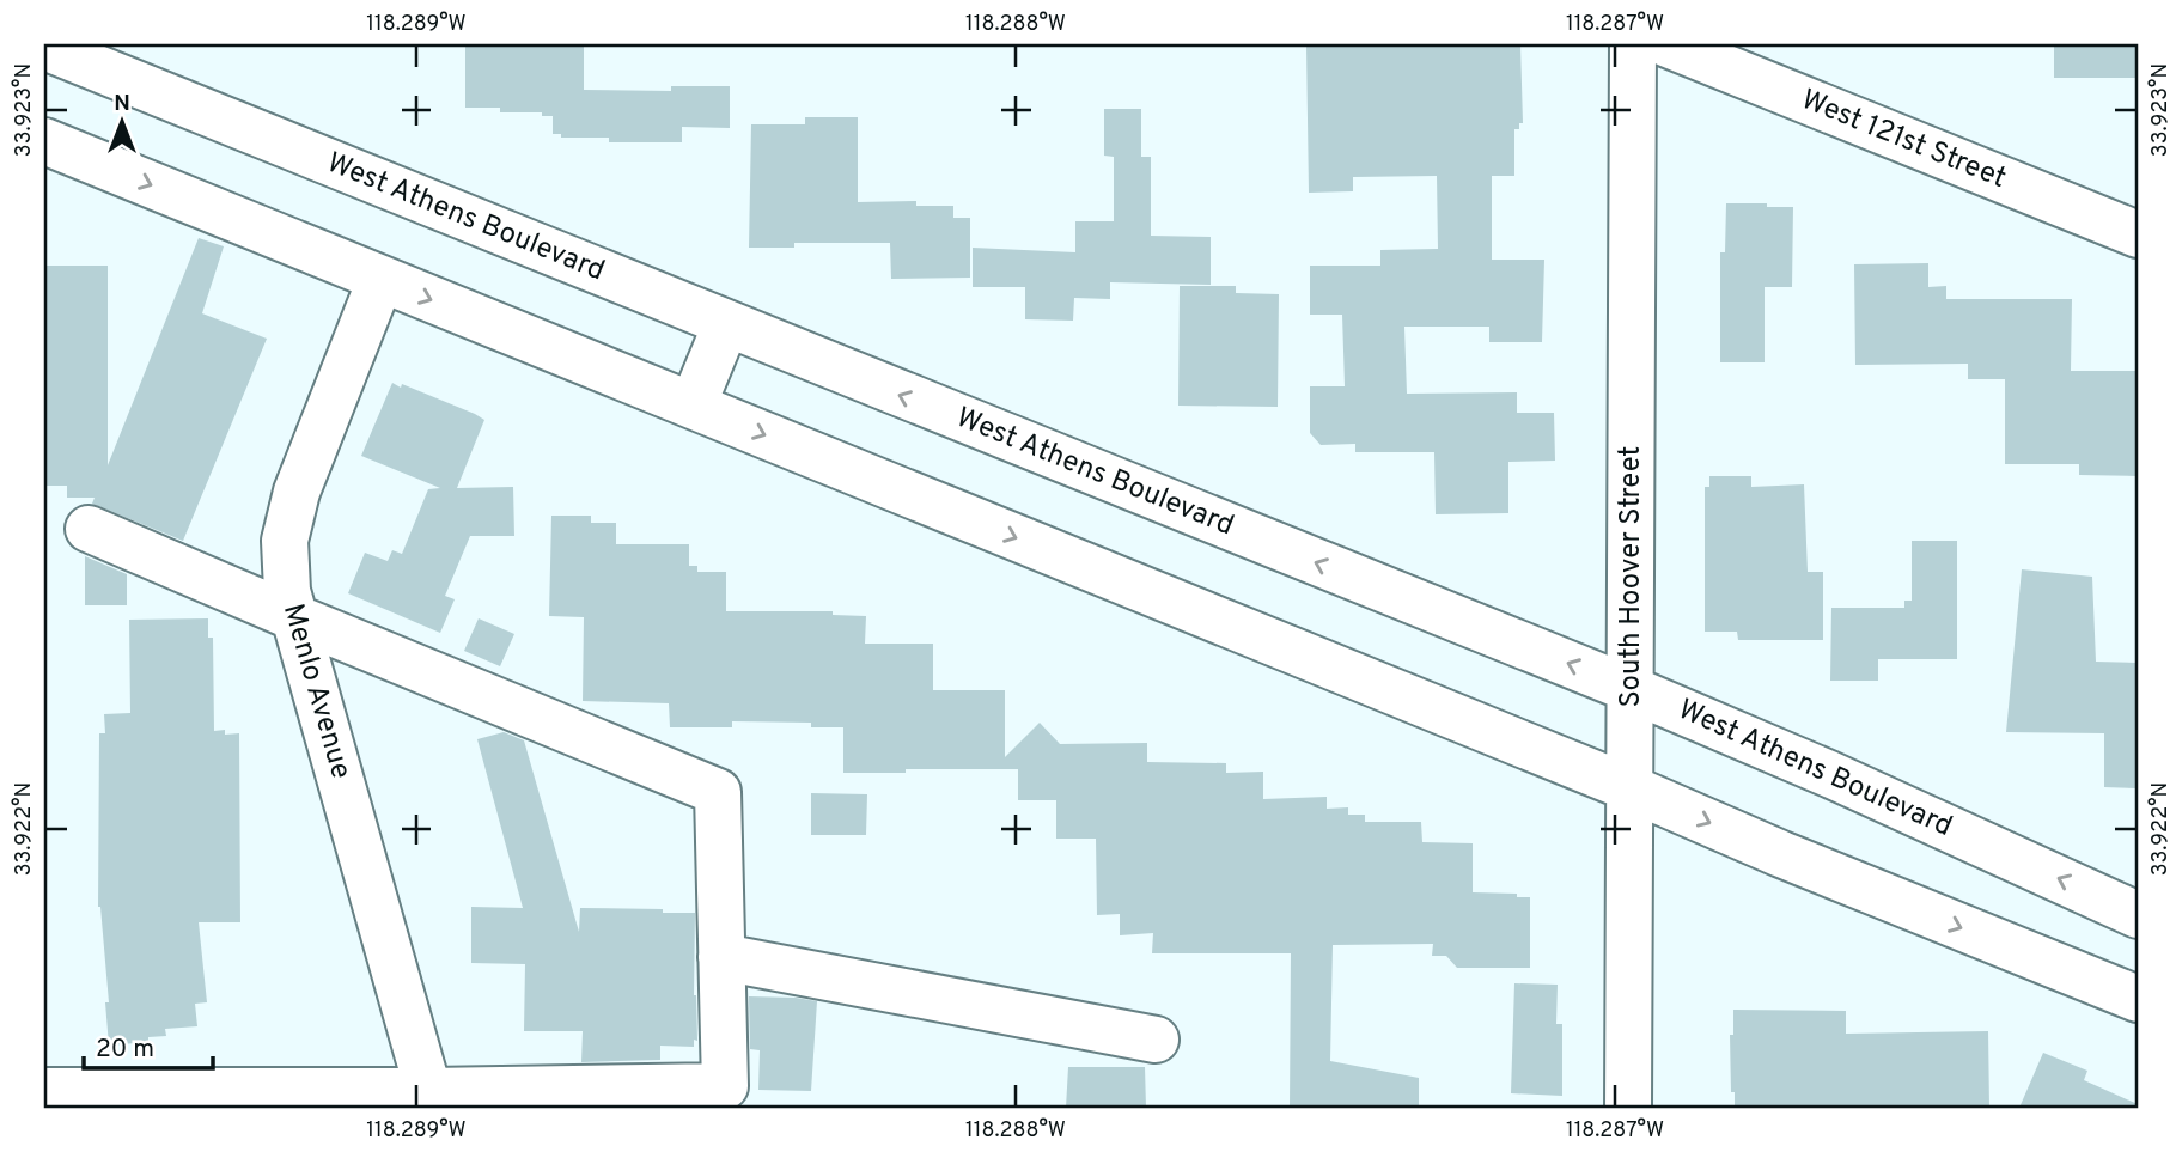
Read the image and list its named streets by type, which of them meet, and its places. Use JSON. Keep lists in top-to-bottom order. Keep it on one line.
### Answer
{"streets":{"street":["West 121st Street","West Athens Boulevard","South Hoover Street","Menlo Avenue"]},"crossings":[["West Athens Boulevard","South Hoover Street"]],"scale_bar":"20 m","north":"top","coordinates":["118.289°W","118.288°W","118.287°W","33.923°N","33.922°N"]}
